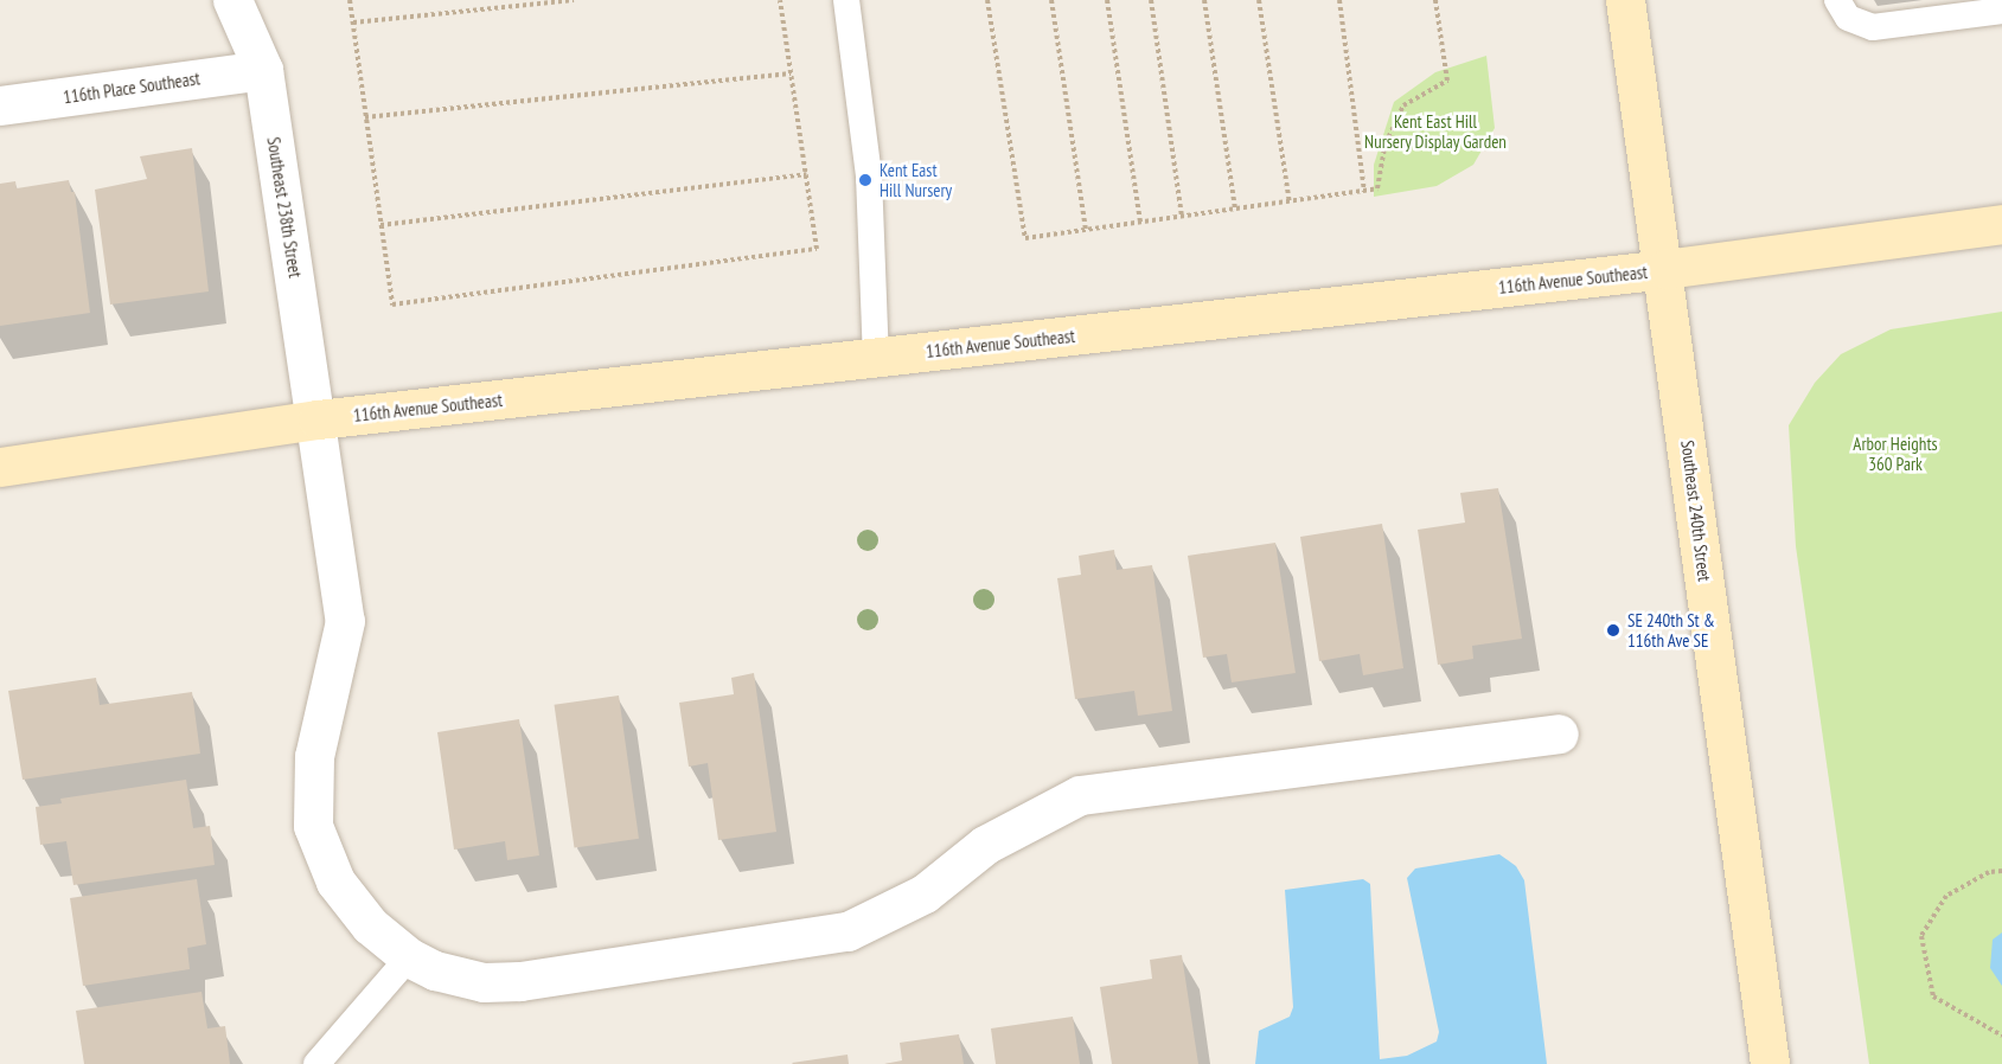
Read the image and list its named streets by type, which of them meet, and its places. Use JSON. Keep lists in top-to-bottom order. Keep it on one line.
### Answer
{"streets":{"main road":["116th Avenue Southeast","Southeast 240th Street"],"street":["116th Place Southeast","Southeast 238th Street"]},"crossings":[["116th Place Southeast","Southeast 238th Street"],["Southeast 238th Street","116th Avenue Southeast"],["116th Avenue Southeast","Southeast 240th Street"]],"parks":["Kent East Hill Nursery Display Garden","Arbor Heights 360 Park"],"places":["Kent East Hill Nursery","SE 240th St & 116th Ave SE"]}
